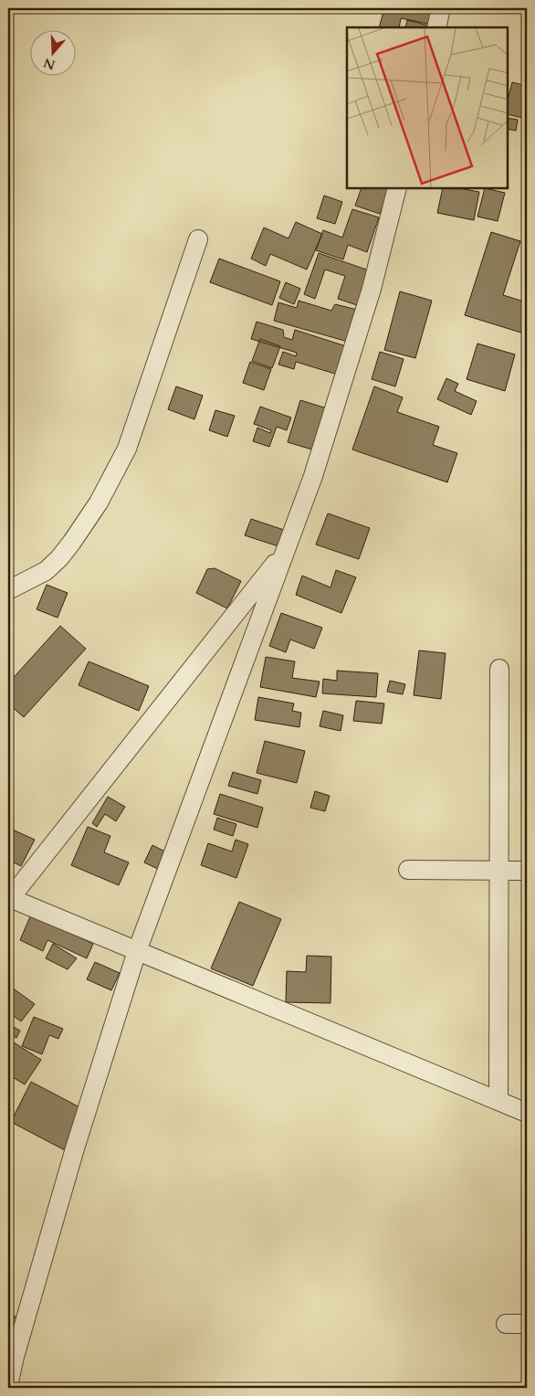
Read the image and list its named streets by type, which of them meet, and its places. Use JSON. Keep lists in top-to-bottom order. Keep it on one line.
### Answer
{"north":"bottom"}
